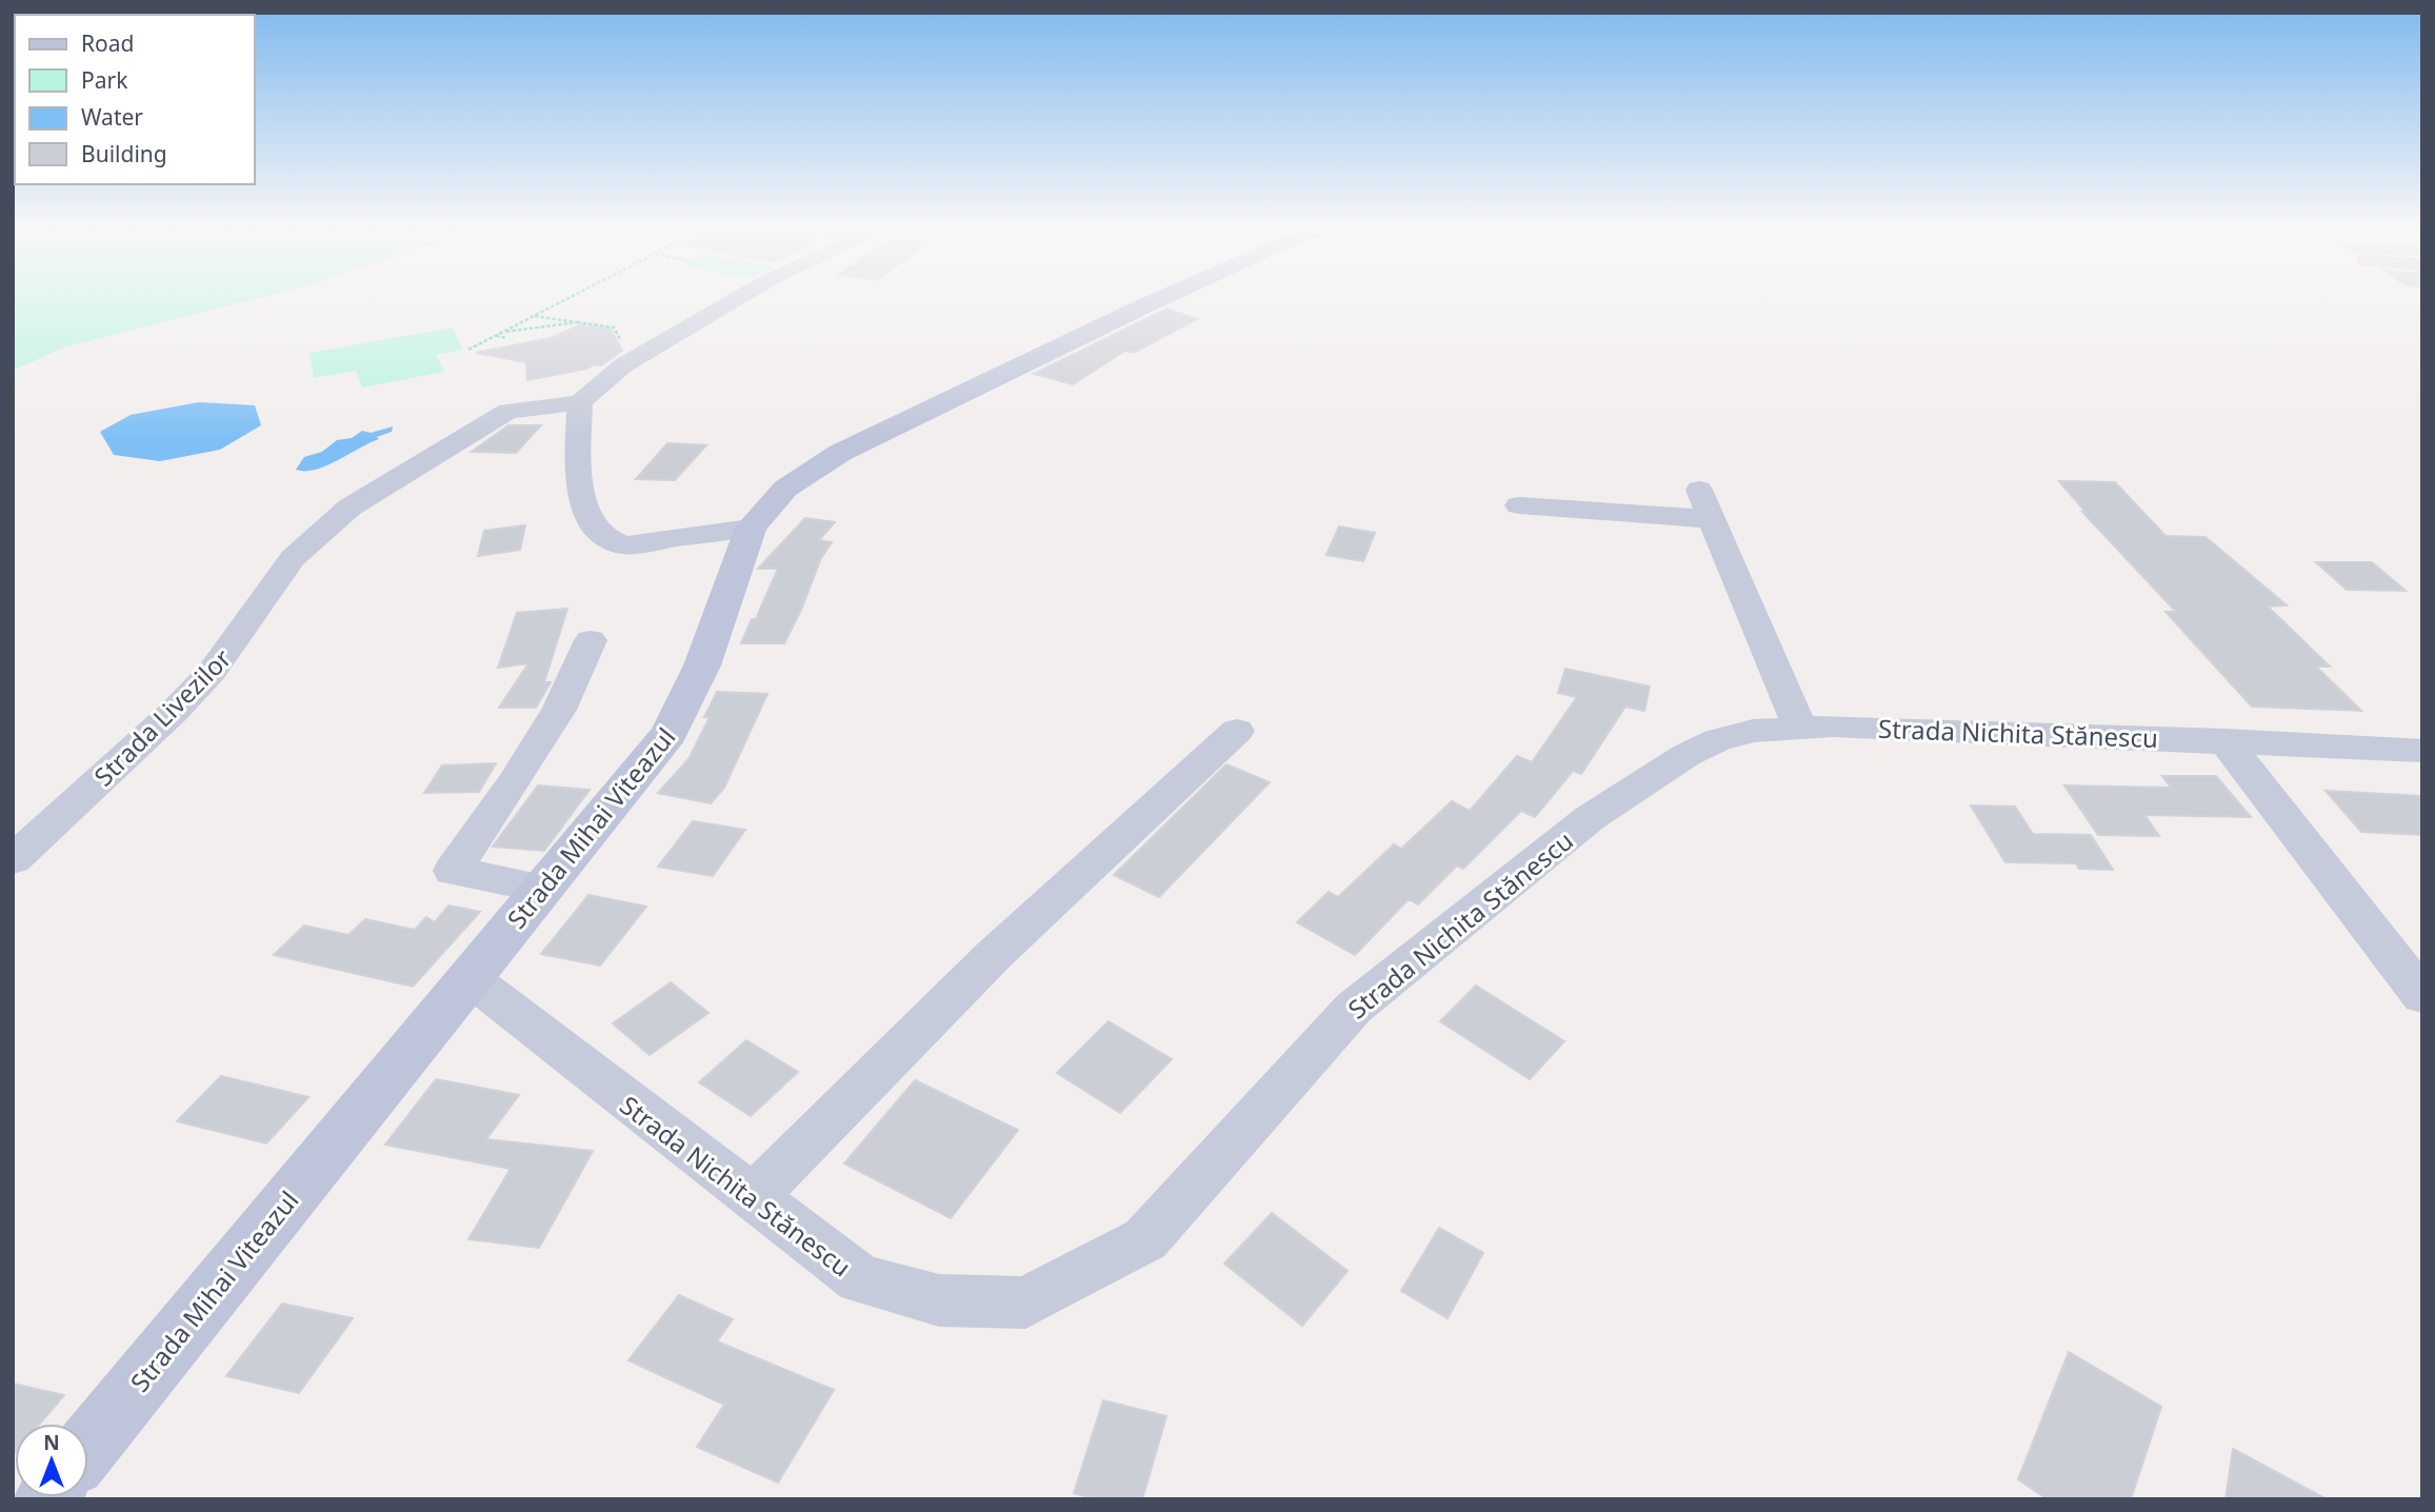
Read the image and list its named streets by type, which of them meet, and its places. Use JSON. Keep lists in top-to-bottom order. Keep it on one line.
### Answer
{"streets":{"main road":["Strada Mihai Viteazul"],"street":["Strada Livezilor","Strada Nichita Stănescu"]},"crossings":[["Strada Nichita Stănescu","Strada Mihai Viteazul"]],"legend":["Road","Park","Water","Building"],"north":"top"}
